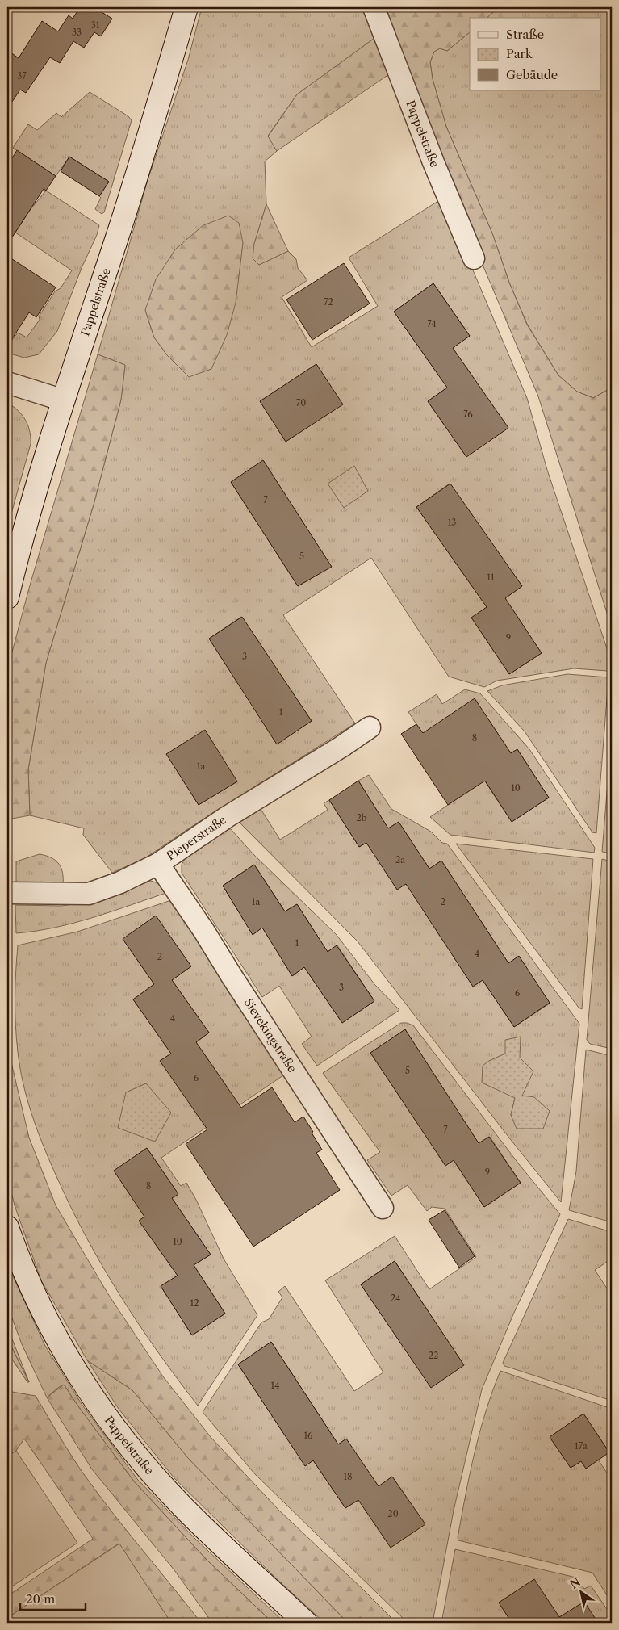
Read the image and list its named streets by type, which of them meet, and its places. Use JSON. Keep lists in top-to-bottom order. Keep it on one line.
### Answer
{"streets":{"street":["Pappelstraße","Pieperstraße","Sievekingstraße"]},"crossings":[["Pieperstraße","Sievekingstraße"]],"house_numbers":["31","33","37","72","74","70","76","7","13","5","11","9","3","1","8","1a","10","2b","2a","1a","2","1","4","2","3","6","4","5","6","7","9","8","10","24","12","22","14","16","17a","18","20"],"legend":["Straße","Park","Gebäude"],"scale_bar":"20 m","north":"top left"}
